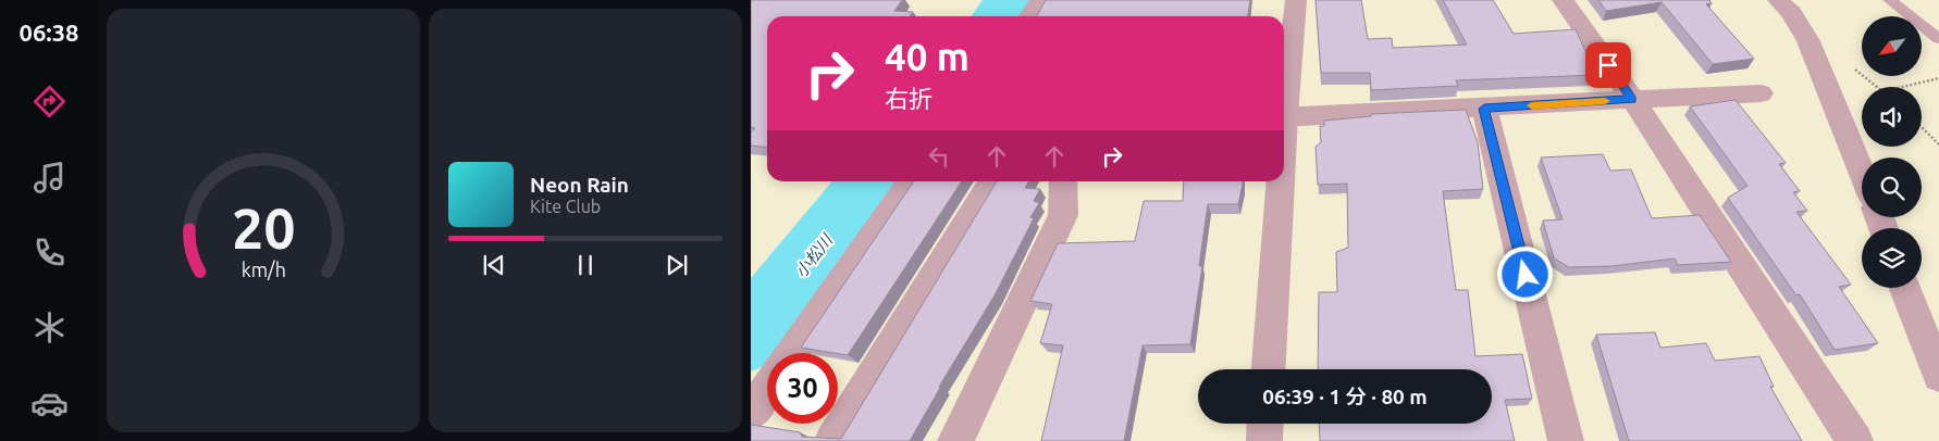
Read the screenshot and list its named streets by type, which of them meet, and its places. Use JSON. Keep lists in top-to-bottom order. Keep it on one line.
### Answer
{"water":["小松川"],"north":"bottom left","page":{"tabs":"06:38","turn":["40 m","右折"],"song":["Neon Rain","Kite Club"],"limit":"30","trip":"06:39 · 1 分 · 80 m","gauge":["20","km/h"]}}
